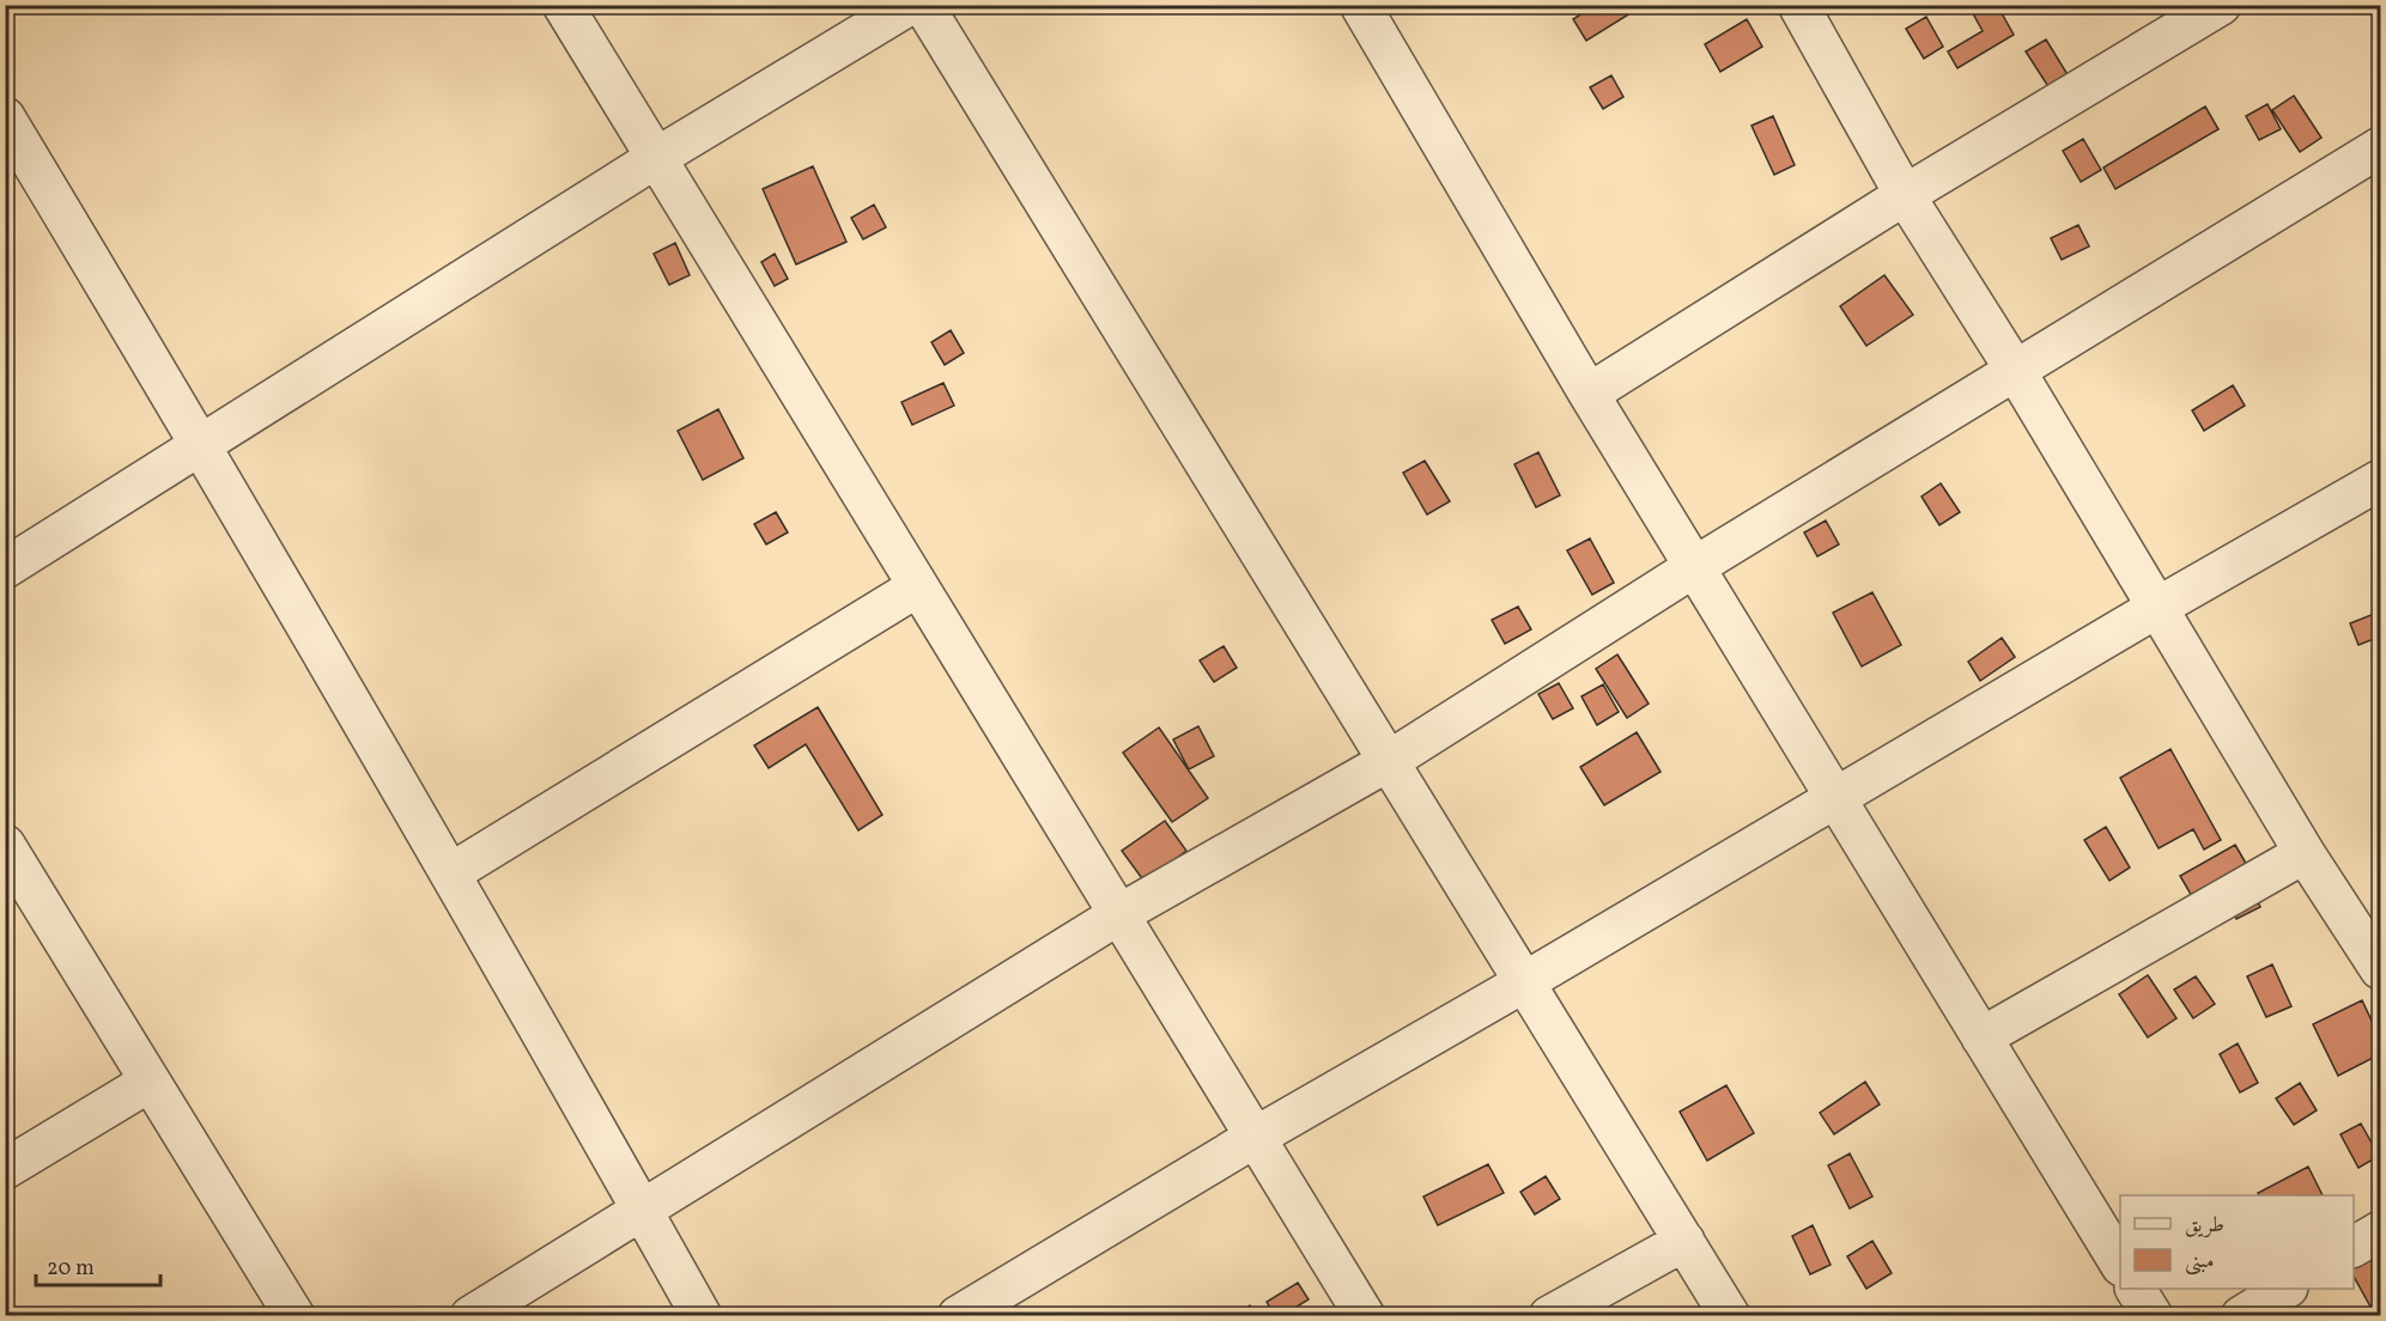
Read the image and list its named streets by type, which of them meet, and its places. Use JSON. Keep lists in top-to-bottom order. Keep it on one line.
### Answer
{"legend":["طريق","مبنى"],"scale_bar":"20 m"}
